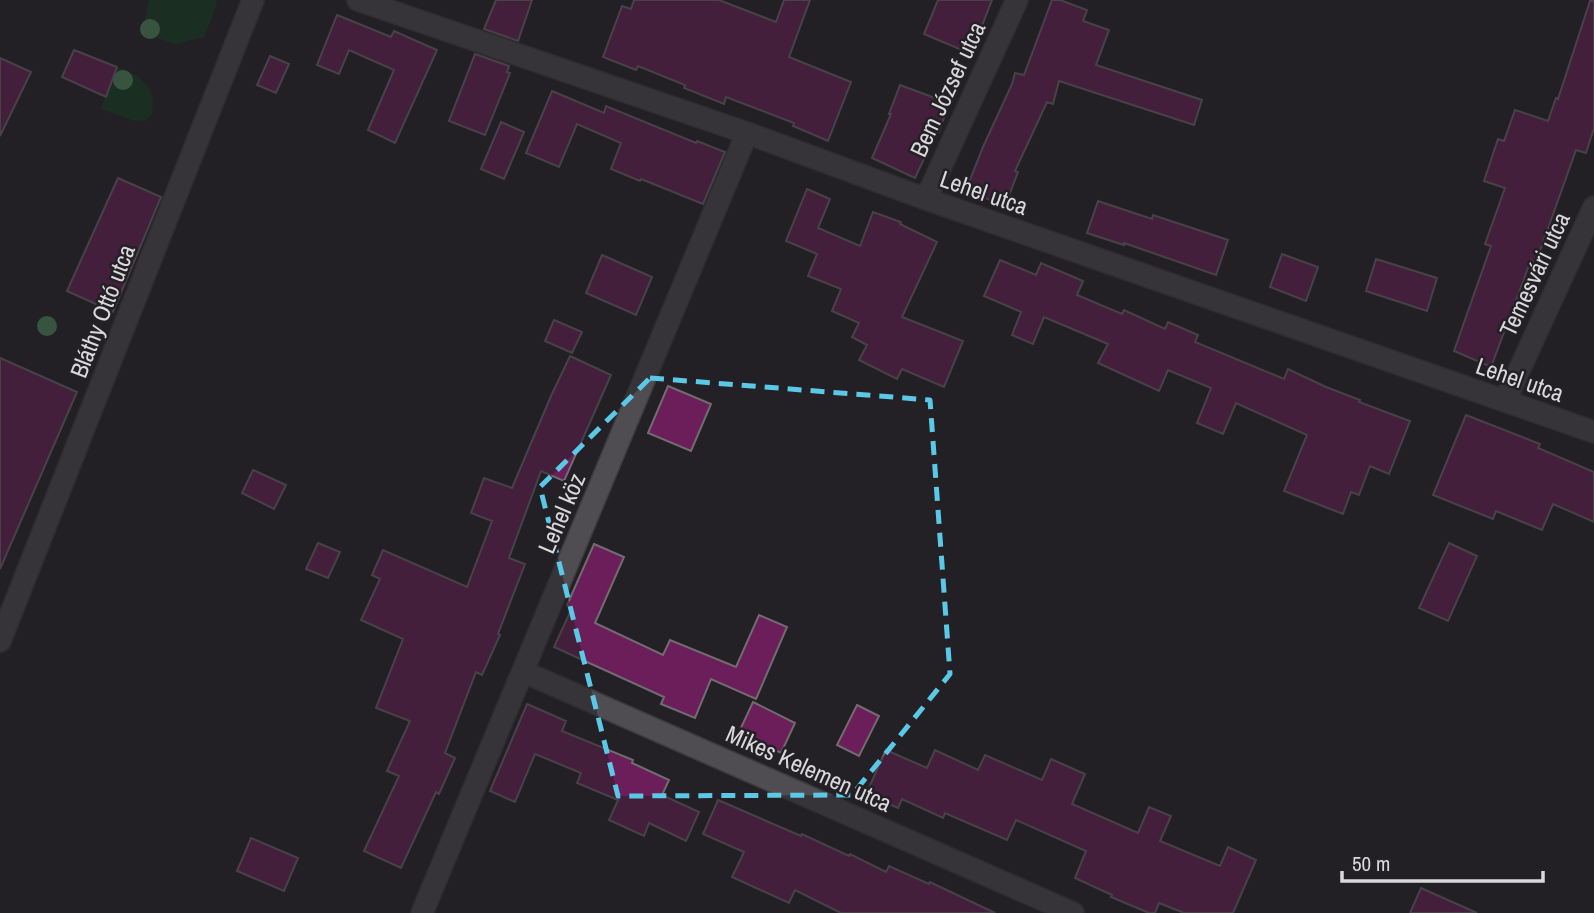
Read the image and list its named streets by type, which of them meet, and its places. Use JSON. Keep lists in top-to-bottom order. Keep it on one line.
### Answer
{"streets":{"street":["Bem József utca","Lehel utca","Temesvári utca","Bláthy Ottó utca","Lehel köz","Mikes Kelemen utca"]},"crossings":[["Bem József utca","Lehel utca"],["Lehel utca","Temesvári utca"],["Lehel utca","Lehel köz"],["Lehel köz","Mikes Kelemen utca"]],"scale_bar":"50 m"}
